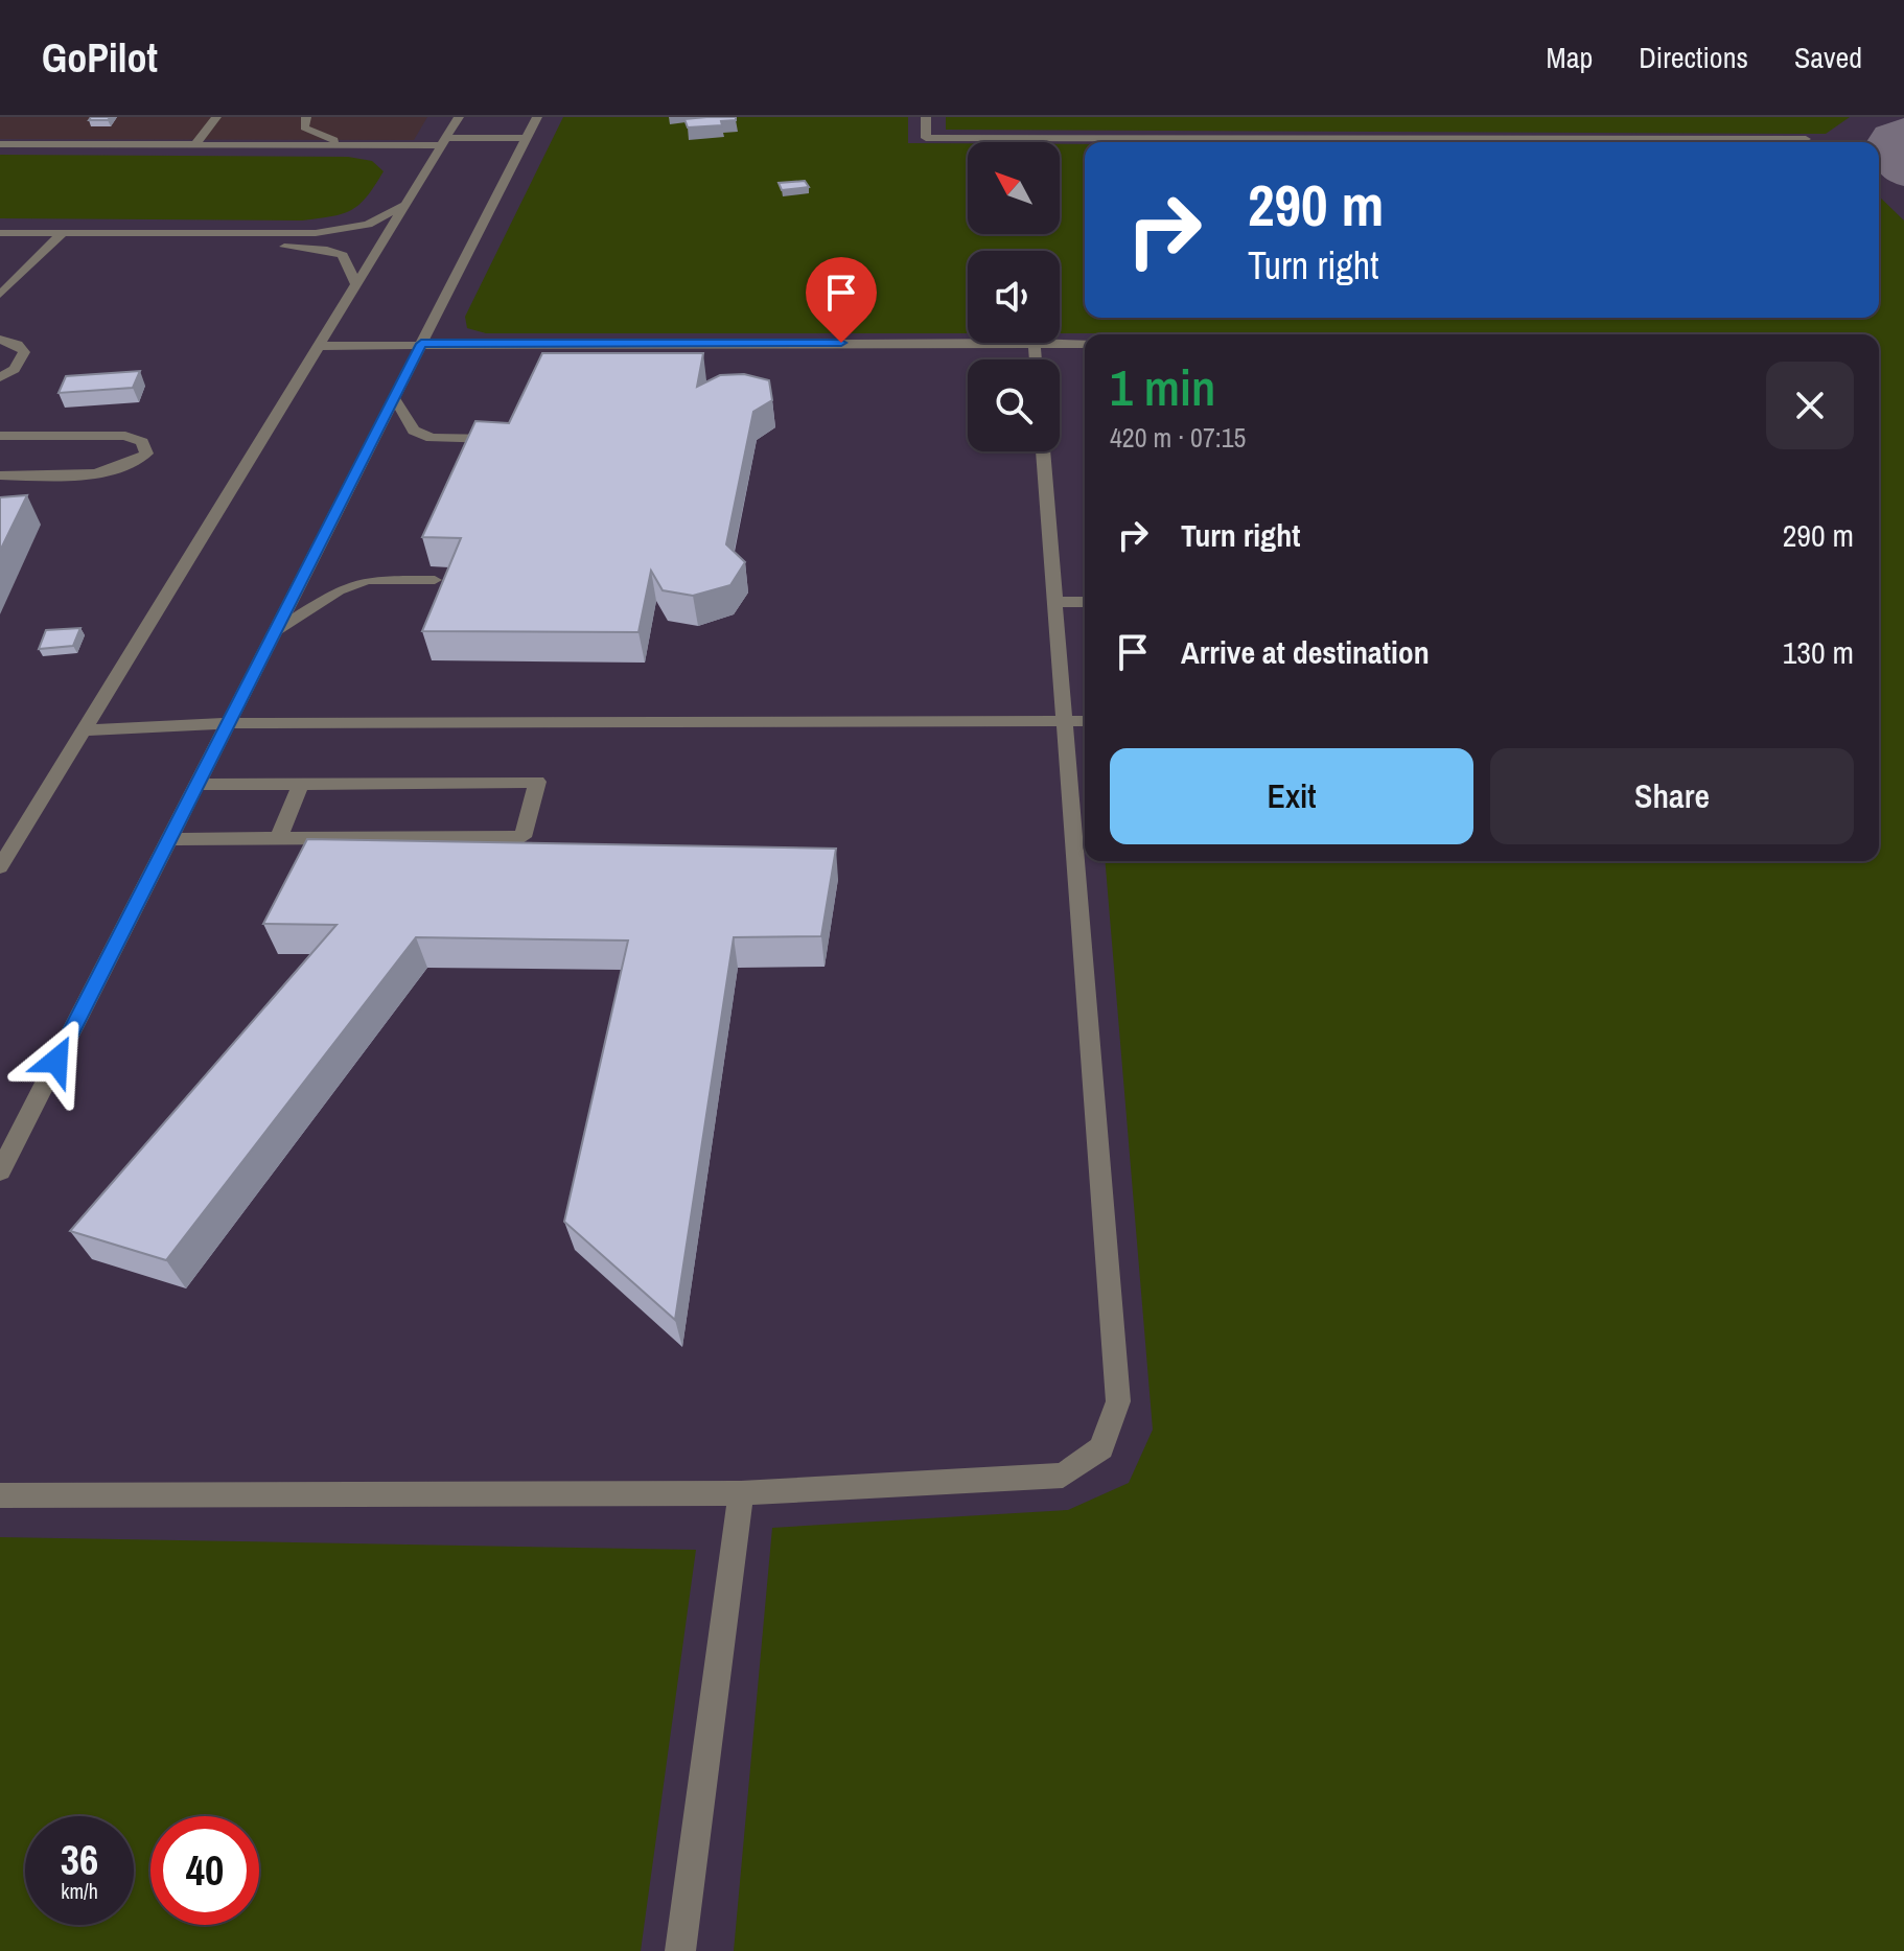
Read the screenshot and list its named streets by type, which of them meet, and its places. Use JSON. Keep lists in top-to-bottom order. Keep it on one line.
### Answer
{"north":"top left","page":{"header":"GoPilot","nav":["Map","Directions","Saved"],"turn":["290 m","Turn right"],"heading":["1 min","420 m · 07:15"],"list":[{"name":"Turn right","value":"290 m"},{"name":"Arrive at destination","value":"130 m"}],"buttons":["Exit","Share"],"speed":"36 km/h","limit":"40"}}
